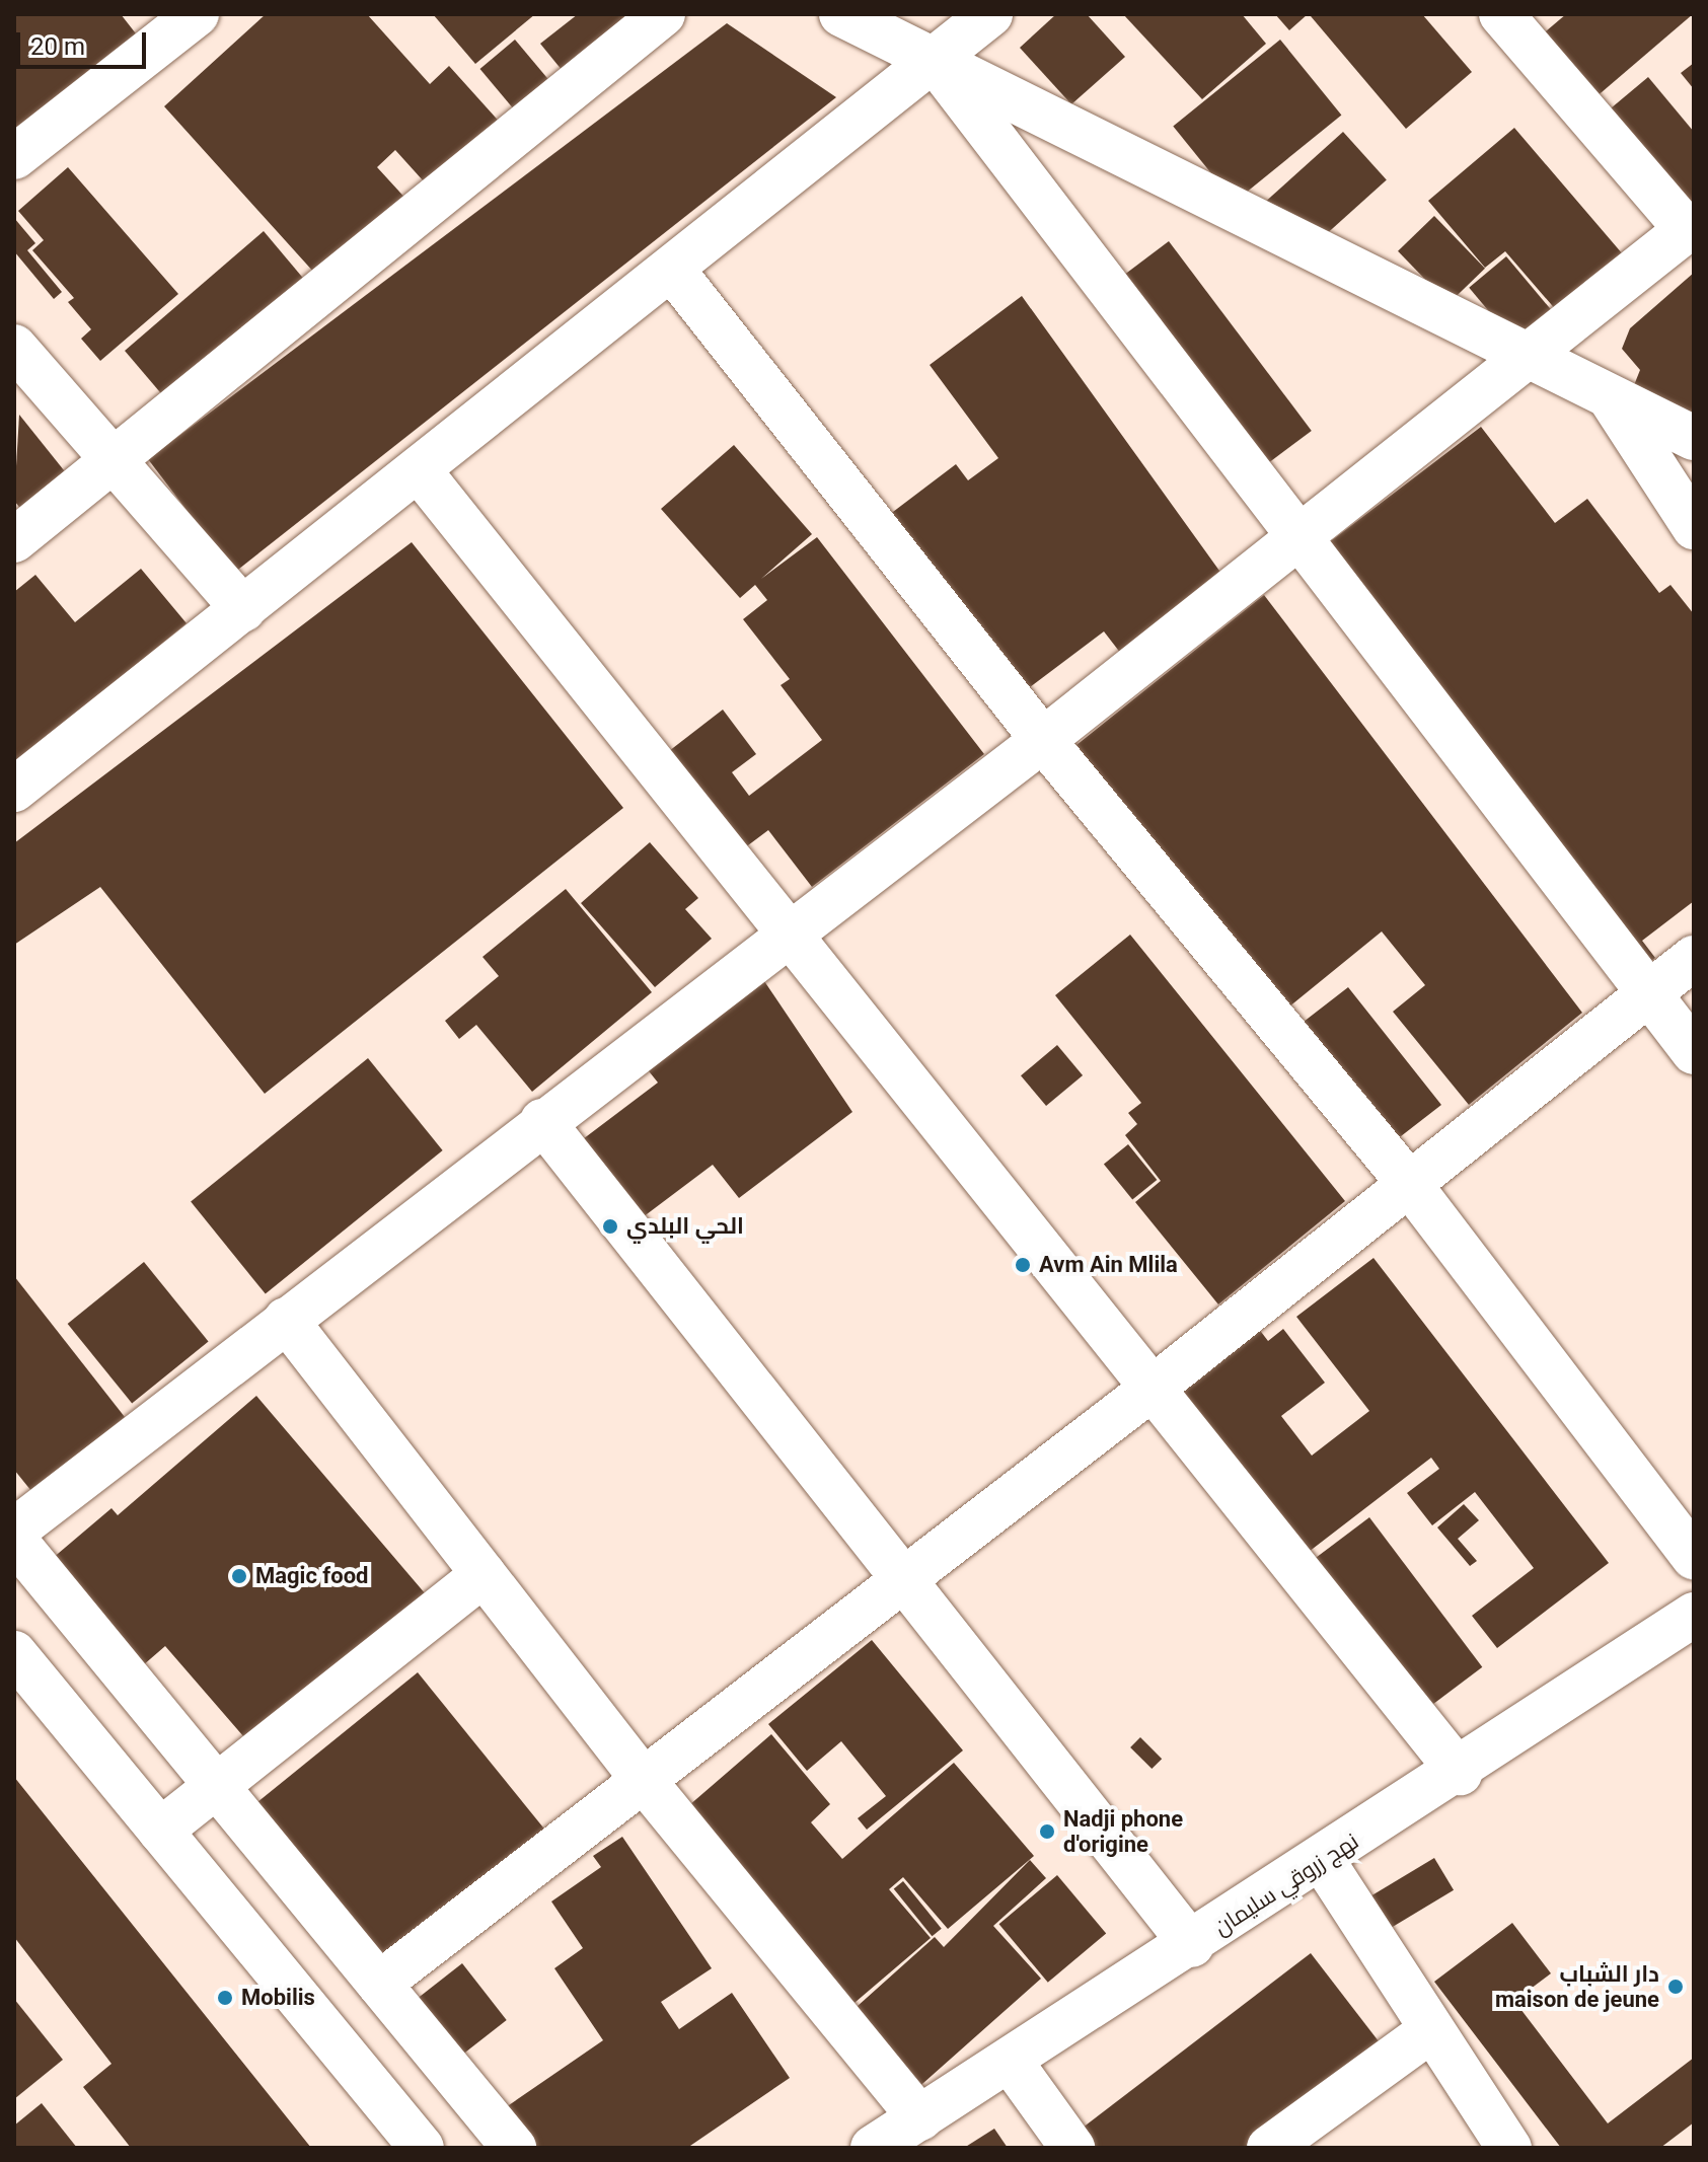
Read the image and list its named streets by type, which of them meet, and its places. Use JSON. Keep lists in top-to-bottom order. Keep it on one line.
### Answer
{"streets":{"street":["نهج زروقي سليمان"]},"places":["الحي البلدي","Avm Ain Mlila","Magic food","Nadji phone d'origine","دار الشباب maison de jeune","Mobilis"],"scale_bar":"20 m"}
